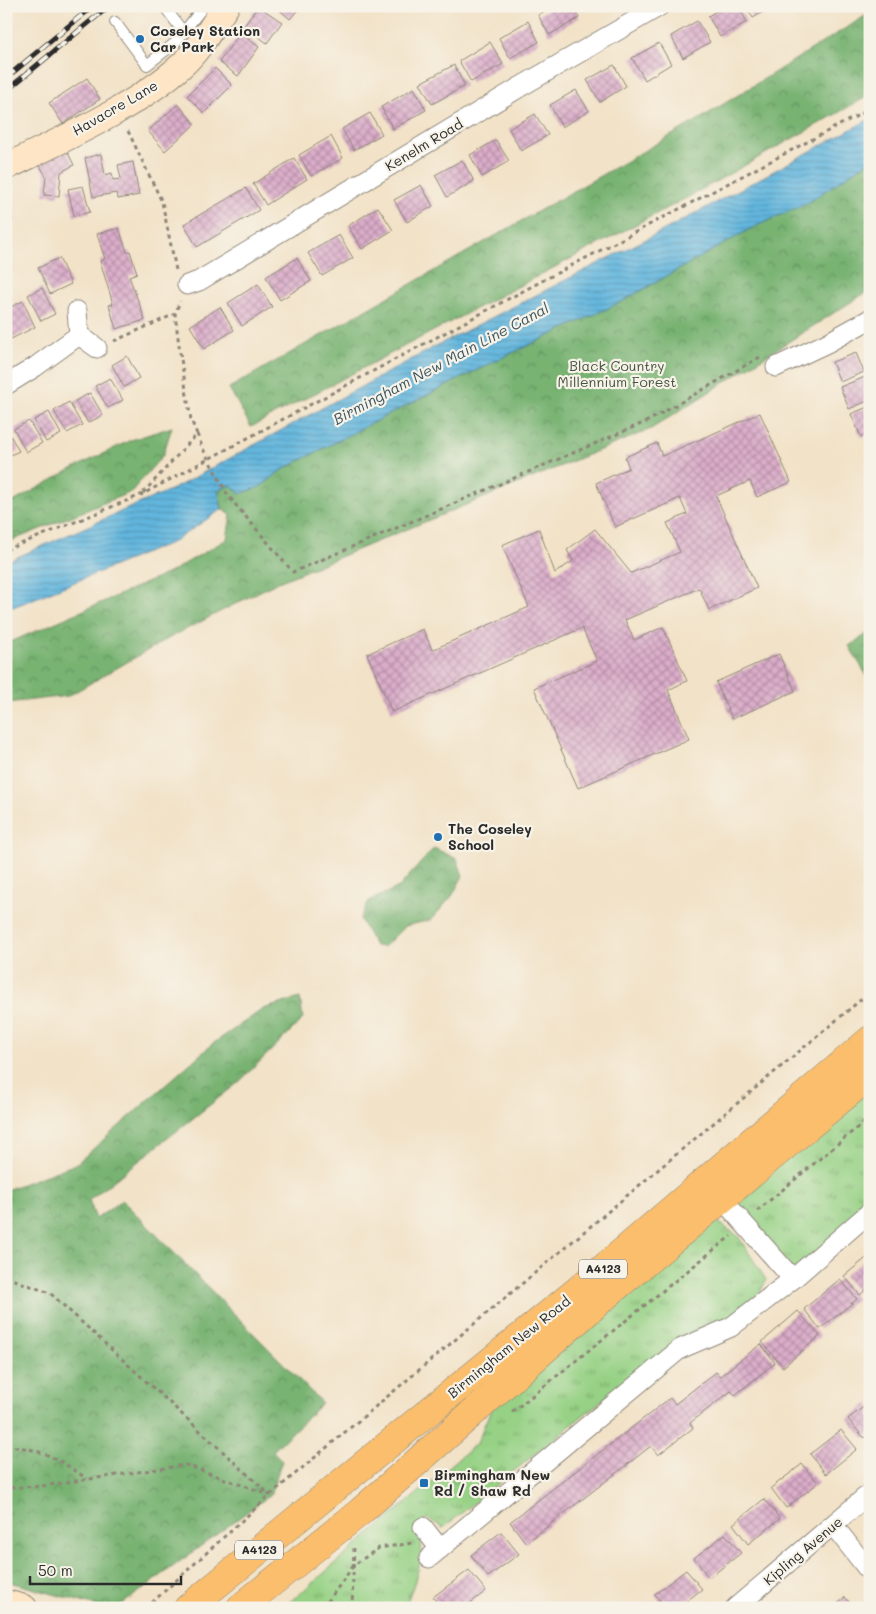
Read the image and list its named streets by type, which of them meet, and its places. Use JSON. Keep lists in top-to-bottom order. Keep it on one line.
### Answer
{"streets":{"highway":["A4123","Birmingham New Road"],"street":["Havacre Lane","Kenelm Road","Kipling Avenue"]},"water":["Birmingham New Main Line Canal"],"parks":["Black Country Millennium Forest"],"places":{"other":["Coseley Station Car Park","The Coseley School"],"transit":["Birmingham New Rd / Shaw Rd"]},"scale_bar":"50 m"}
